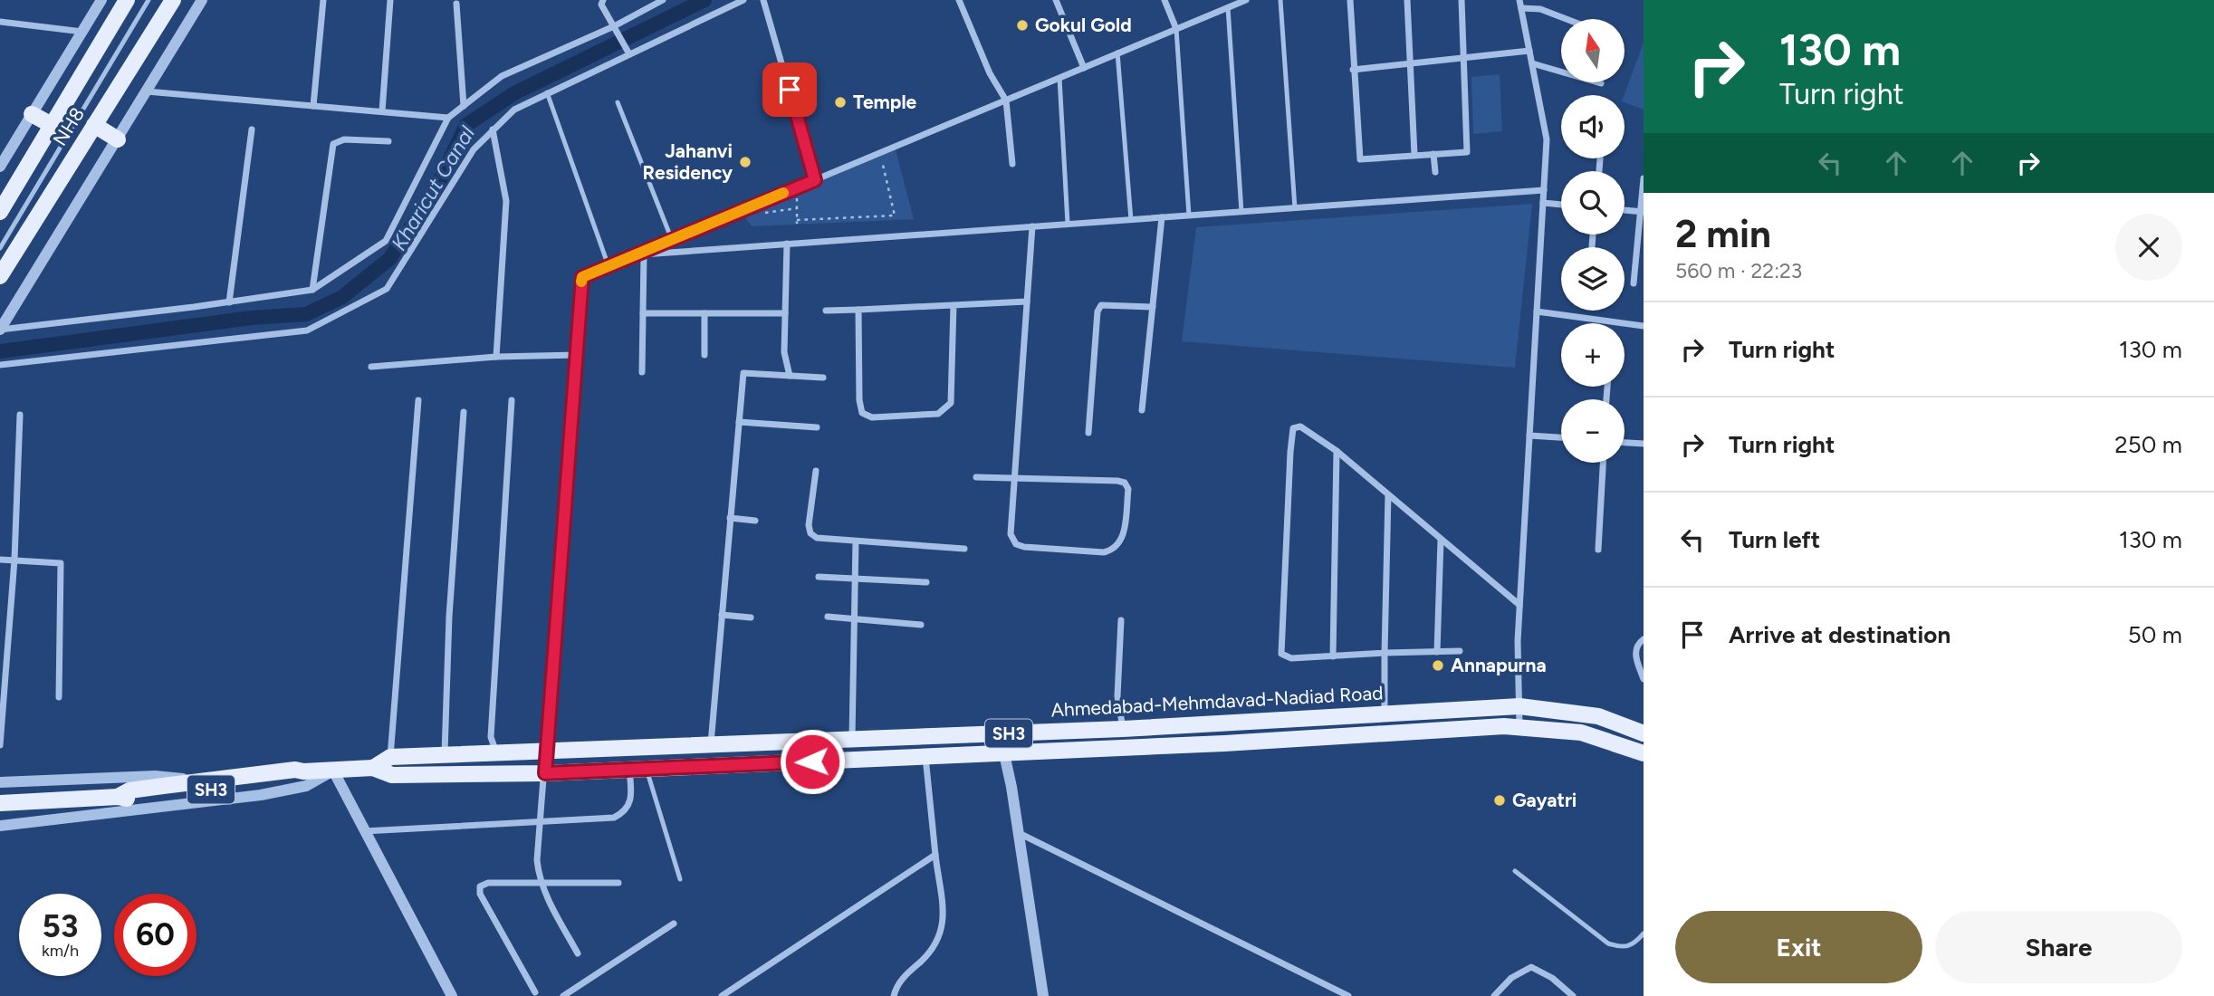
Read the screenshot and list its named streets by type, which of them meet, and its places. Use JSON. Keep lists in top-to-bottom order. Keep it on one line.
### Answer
{"streets":{"main road":["NH8","Ahmedabad-Mehmdavad-Nadiad Road","SH3"]},"water":["Kharicut Canal"],"places":["Gokul Gold","Temple","Jahanvi Residency","Annapurna","Gayatri"],"north":"top","page":{"turn":["130 m","Turn right"],"map_buttons":["+","−"],"heading":["2 min","560 m · 22:23"],"list":[{"name":"Turn right","value":"130 m"},{"name":"Turn right","value":"250 m"},{"name":"Turn left","value":"130 m"},{"name":"Arrive at destination","value":"50 m"}],"speed":"53 km/h","limit":"60","buttons":["Exit","Share"]}}
